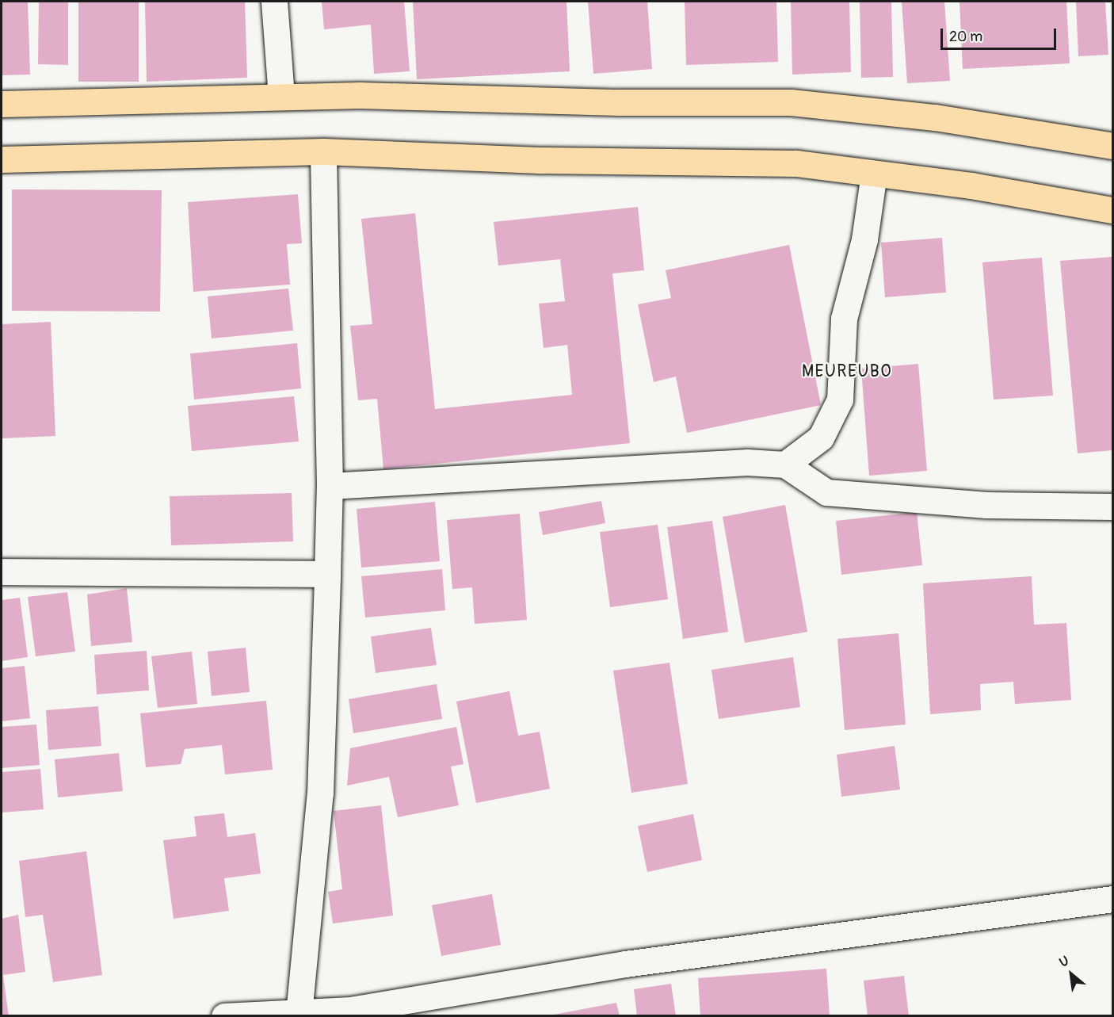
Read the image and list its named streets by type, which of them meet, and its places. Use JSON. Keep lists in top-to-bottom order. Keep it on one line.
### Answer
{"districts":["MEUREUBO"],"scale_bar":"20 m","north":"top left"}
